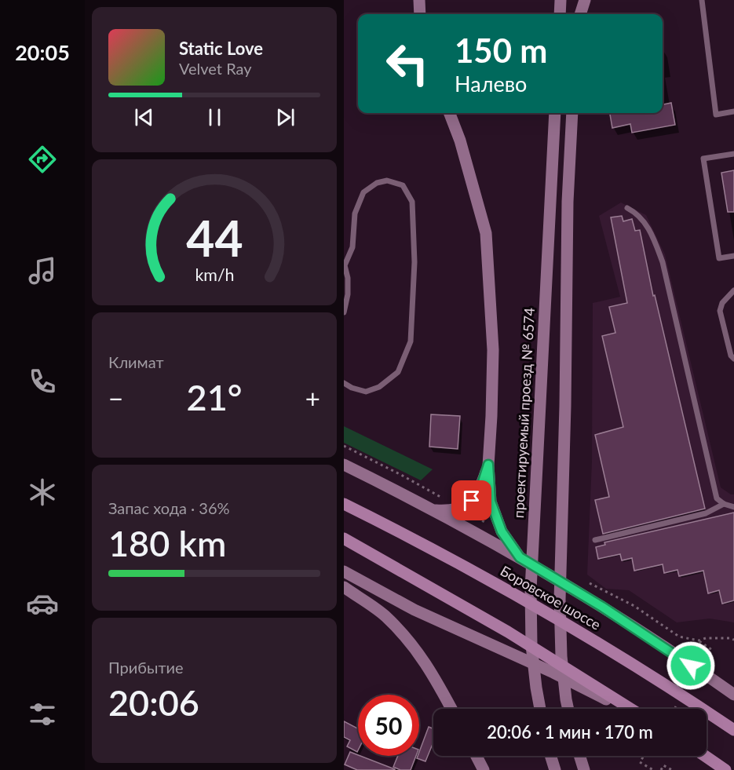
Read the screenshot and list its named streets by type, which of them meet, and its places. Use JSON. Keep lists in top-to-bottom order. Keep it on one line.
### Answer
{"streets":{"main road":["проектируемый проезд № 6574","Боровское шоссе"]},"page":{"tabs":"20:05","turn":["150 m","Налево"],"song":["Static Love","Velvet Ray"],"tile":["Климат",["Запас хода · 36%","180 km"],["Прибытие","20:06"]],"heat":["−","21°","+"],"limit":"50","trip":"20:06 · 1 мин · 170 m","gauge":["44","km/h"]}}
